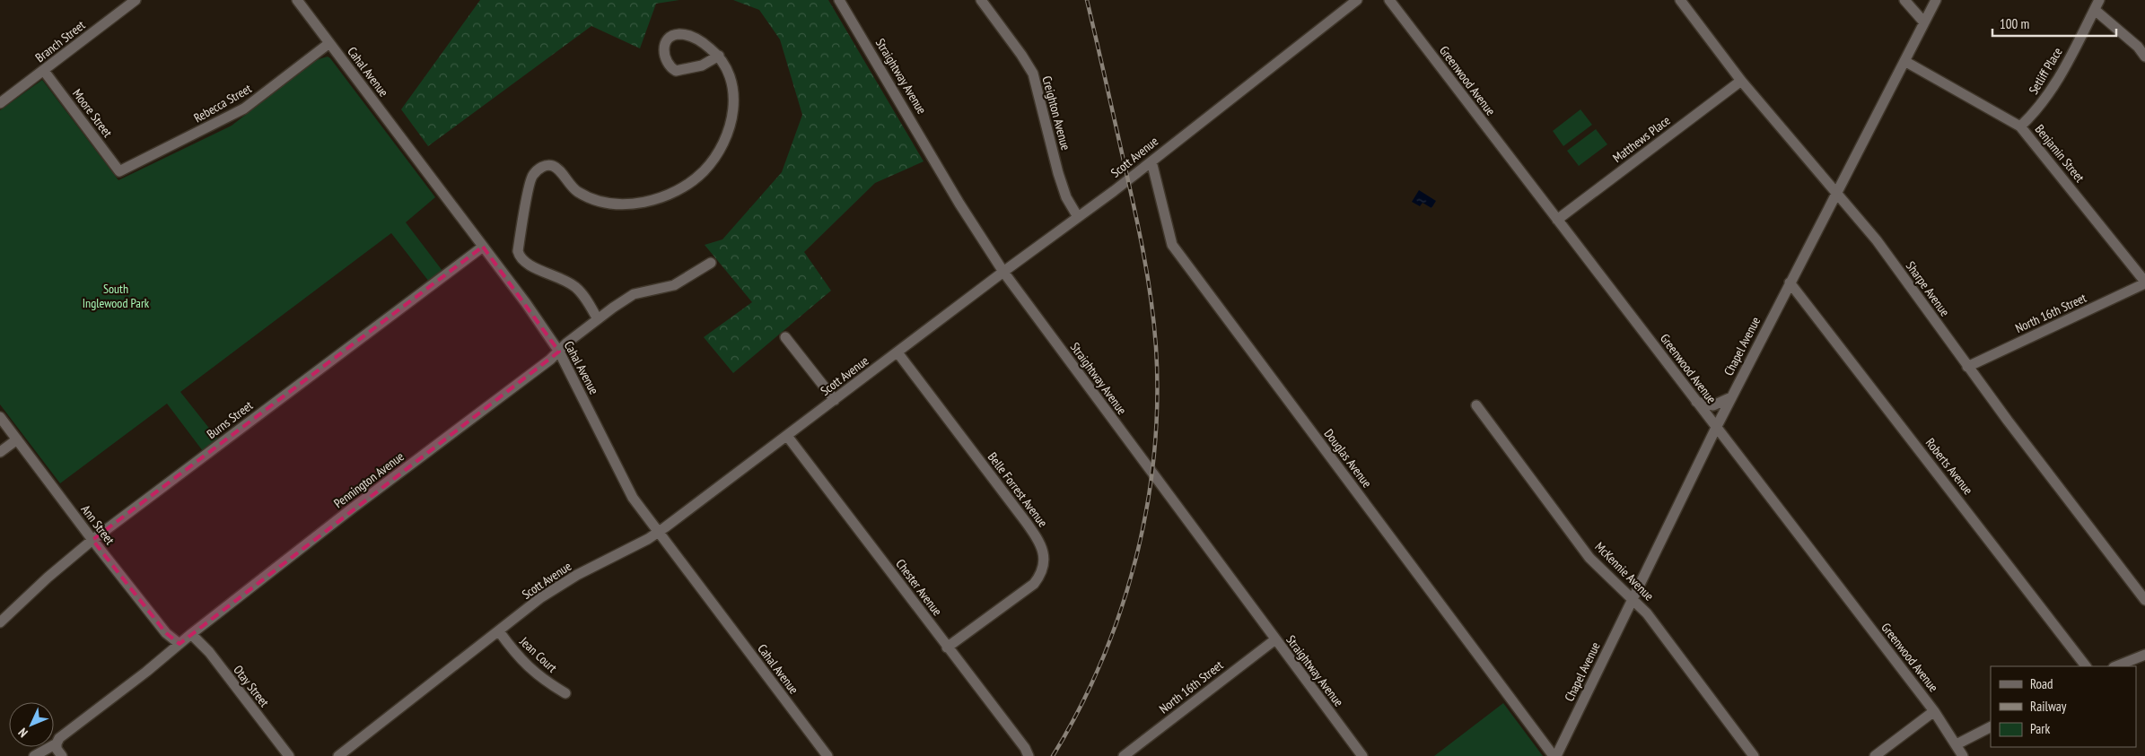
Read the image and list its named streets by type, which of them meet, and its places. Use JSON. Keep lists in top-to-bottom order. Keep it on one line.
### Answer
{"streets":{"street":["Branch Street","Setliff Place","Cahal Avenue","Straightway Avenue","Greenwood Avenue","Rebecca Street","Moore Street","Creighton Avenue","Matthews Place","Benjamin Street","Scott Avenue","Sharpe Avenue","North 16th Street","Chapel Avenue","Burns Street","Douglas Avenue","Roberts Avenue","Pennington Avenue","Belle Forrest Avenue","Ann Street","McKennie Avenue","Chester Avenue","Jean Court","Otay Street"]},"crossings":[["Branch Street","Moore Street"],["Setliff Place","Benjamin Street"],["Cahal Avenue","Rebecca Street"],["Cahal Avenue","Scott Avenue"],["Cahal Avenue","Burns Street"],["Cahal Avenue","Pennington Avenue"],["Straightway Avenue","Scott Avenue"],["Straightway Avenue","North 16th Street"],["Greenwood Avenue","Matthews Place"],["Greenwood Avenue","Chapel Avenue"],["Rebecca Street","Moore Street"],["Creighton Avenue","Scott Avenue"],["Matthews Place","Sharpe Avenue"],["Benjamin Street","North 16th Street"],["Benjamin Street","Chapel Avenue"],["Scott Avenue","Douglas Avenue"],["Scott Avenue","Belle Forrest Avenue"],["Scott Avenue","Chester Avenue"],["Scott Avenue","Jean Court"],["Sharpe Avenue","North 16th Street"],["Sharpe Avenue","Chapel Avenue"],["Chapel Avenue","Douglas Avenue"],["Chapel Avenue","Roberts Avenue"],["Chapel Avenue","McKennie Avenue"],["Burns Street","Ann Street"],["Pennington Avenue","Ann Street"],["Pennington Avenue","Otay Street"],["Belle Forrest Avenue","Chester Avenue"]],"parks":["South Inglewood Park"],"legend":["Road","Railway","Park"],"scale_bar":"100 m","north":"bottom left"}
